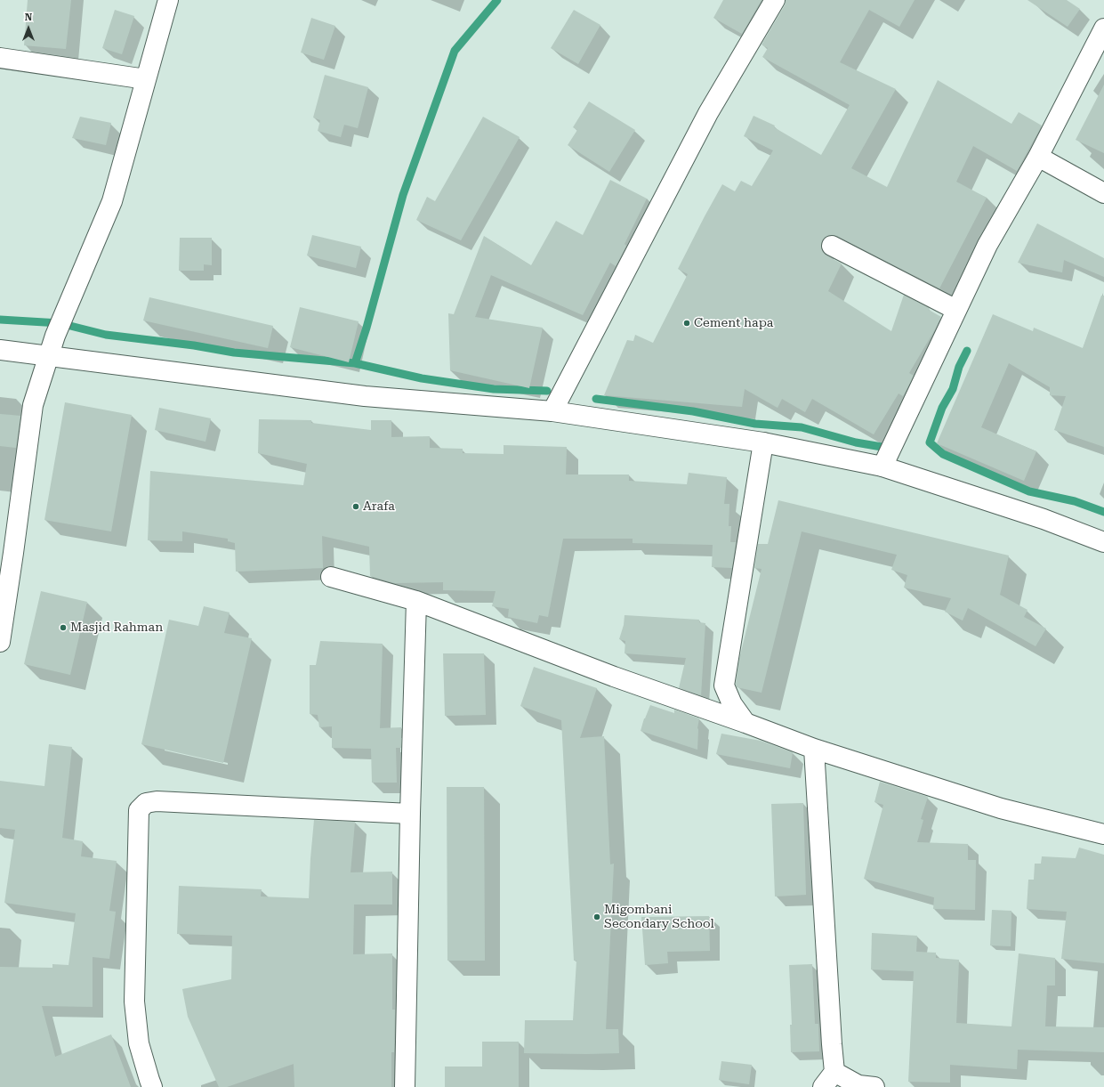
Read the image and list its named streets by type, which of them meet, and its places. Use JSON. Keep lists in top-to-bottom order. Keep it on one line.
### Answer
{"places":["Cement hapa","Arafa","Masjid Rahman","Migombani Secondary School"],"north":"top"}
